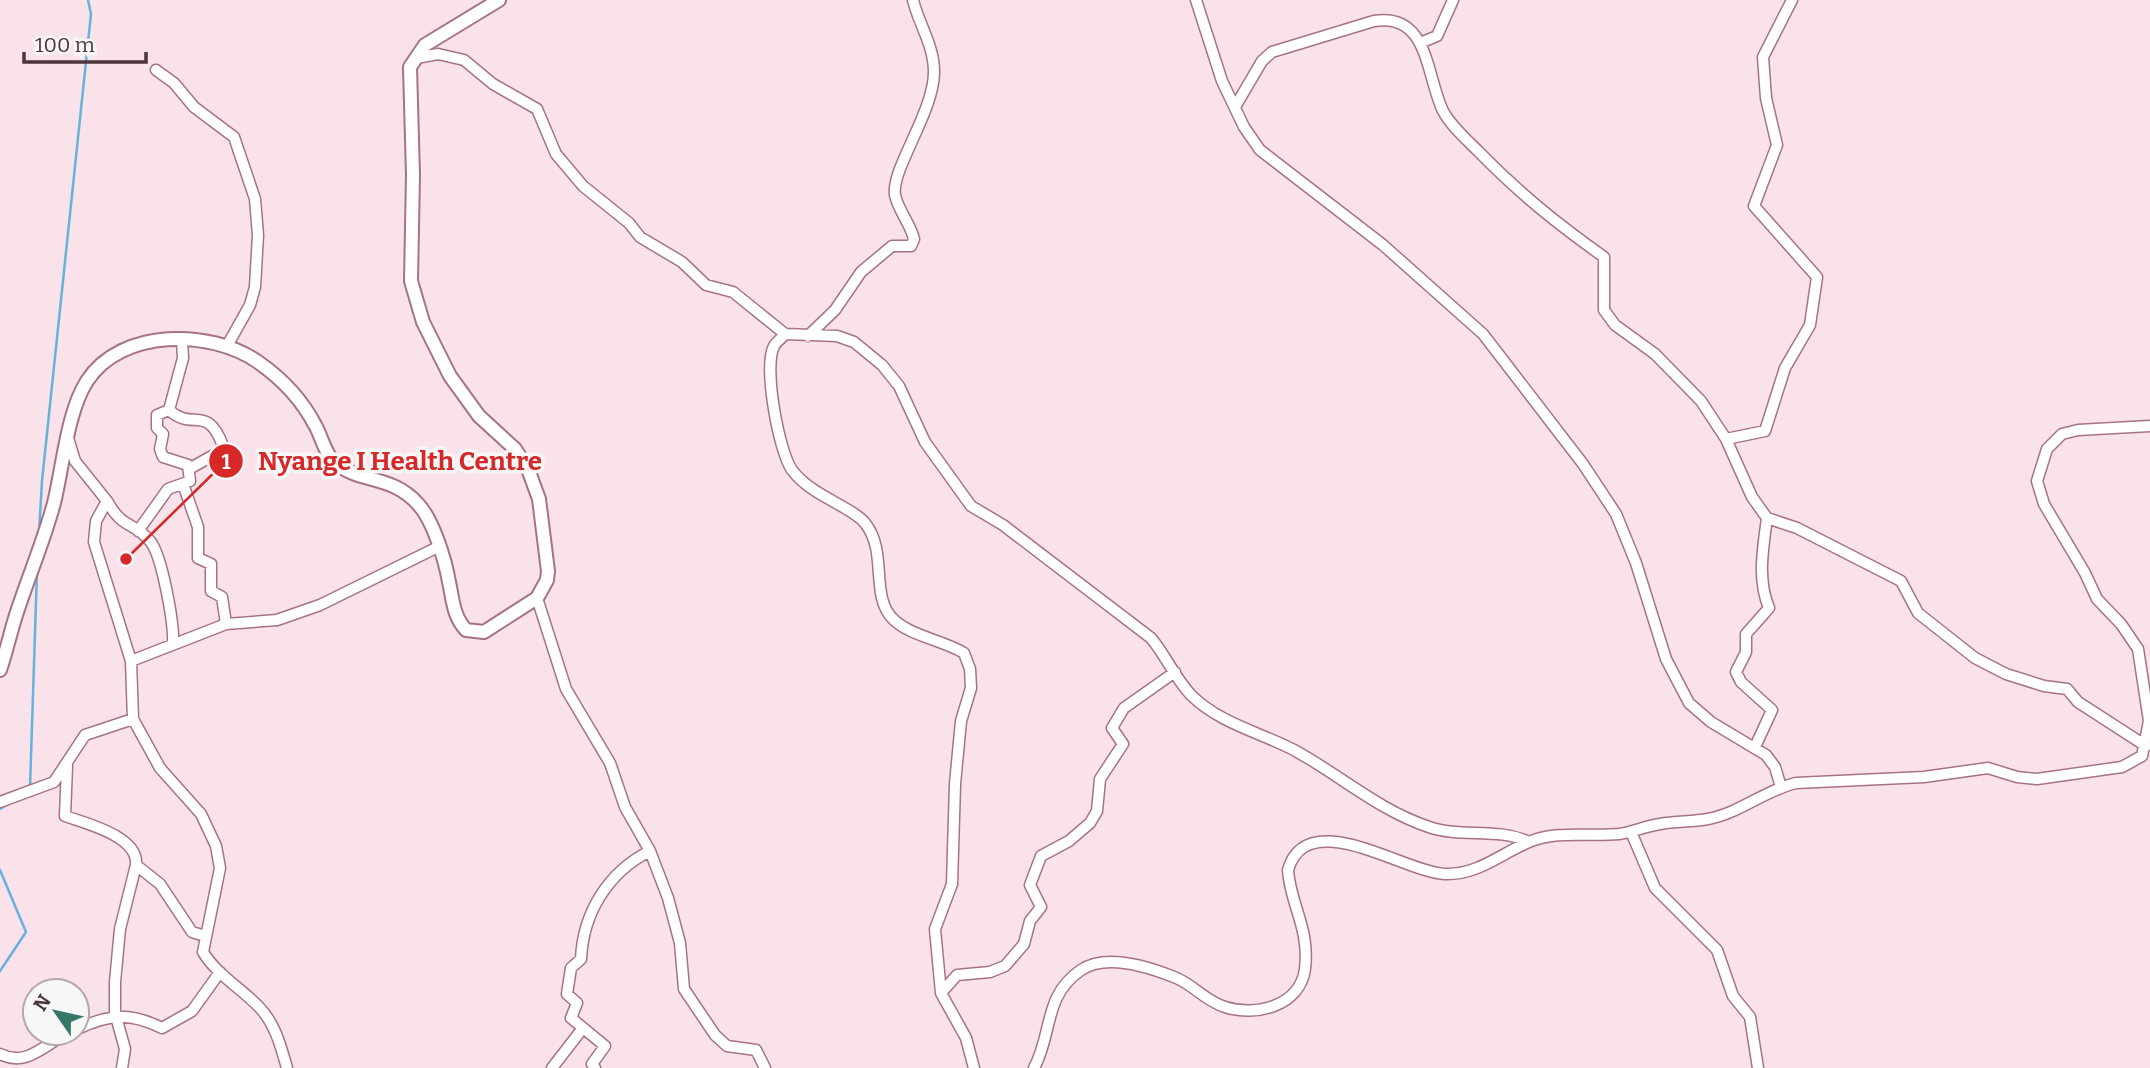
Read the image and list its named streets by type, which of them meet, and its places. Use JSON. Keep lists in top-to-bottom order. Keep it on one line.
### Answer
{"places":["Nyange I Health Centre"],"scale_bar":"100 m","north":"top left"}
